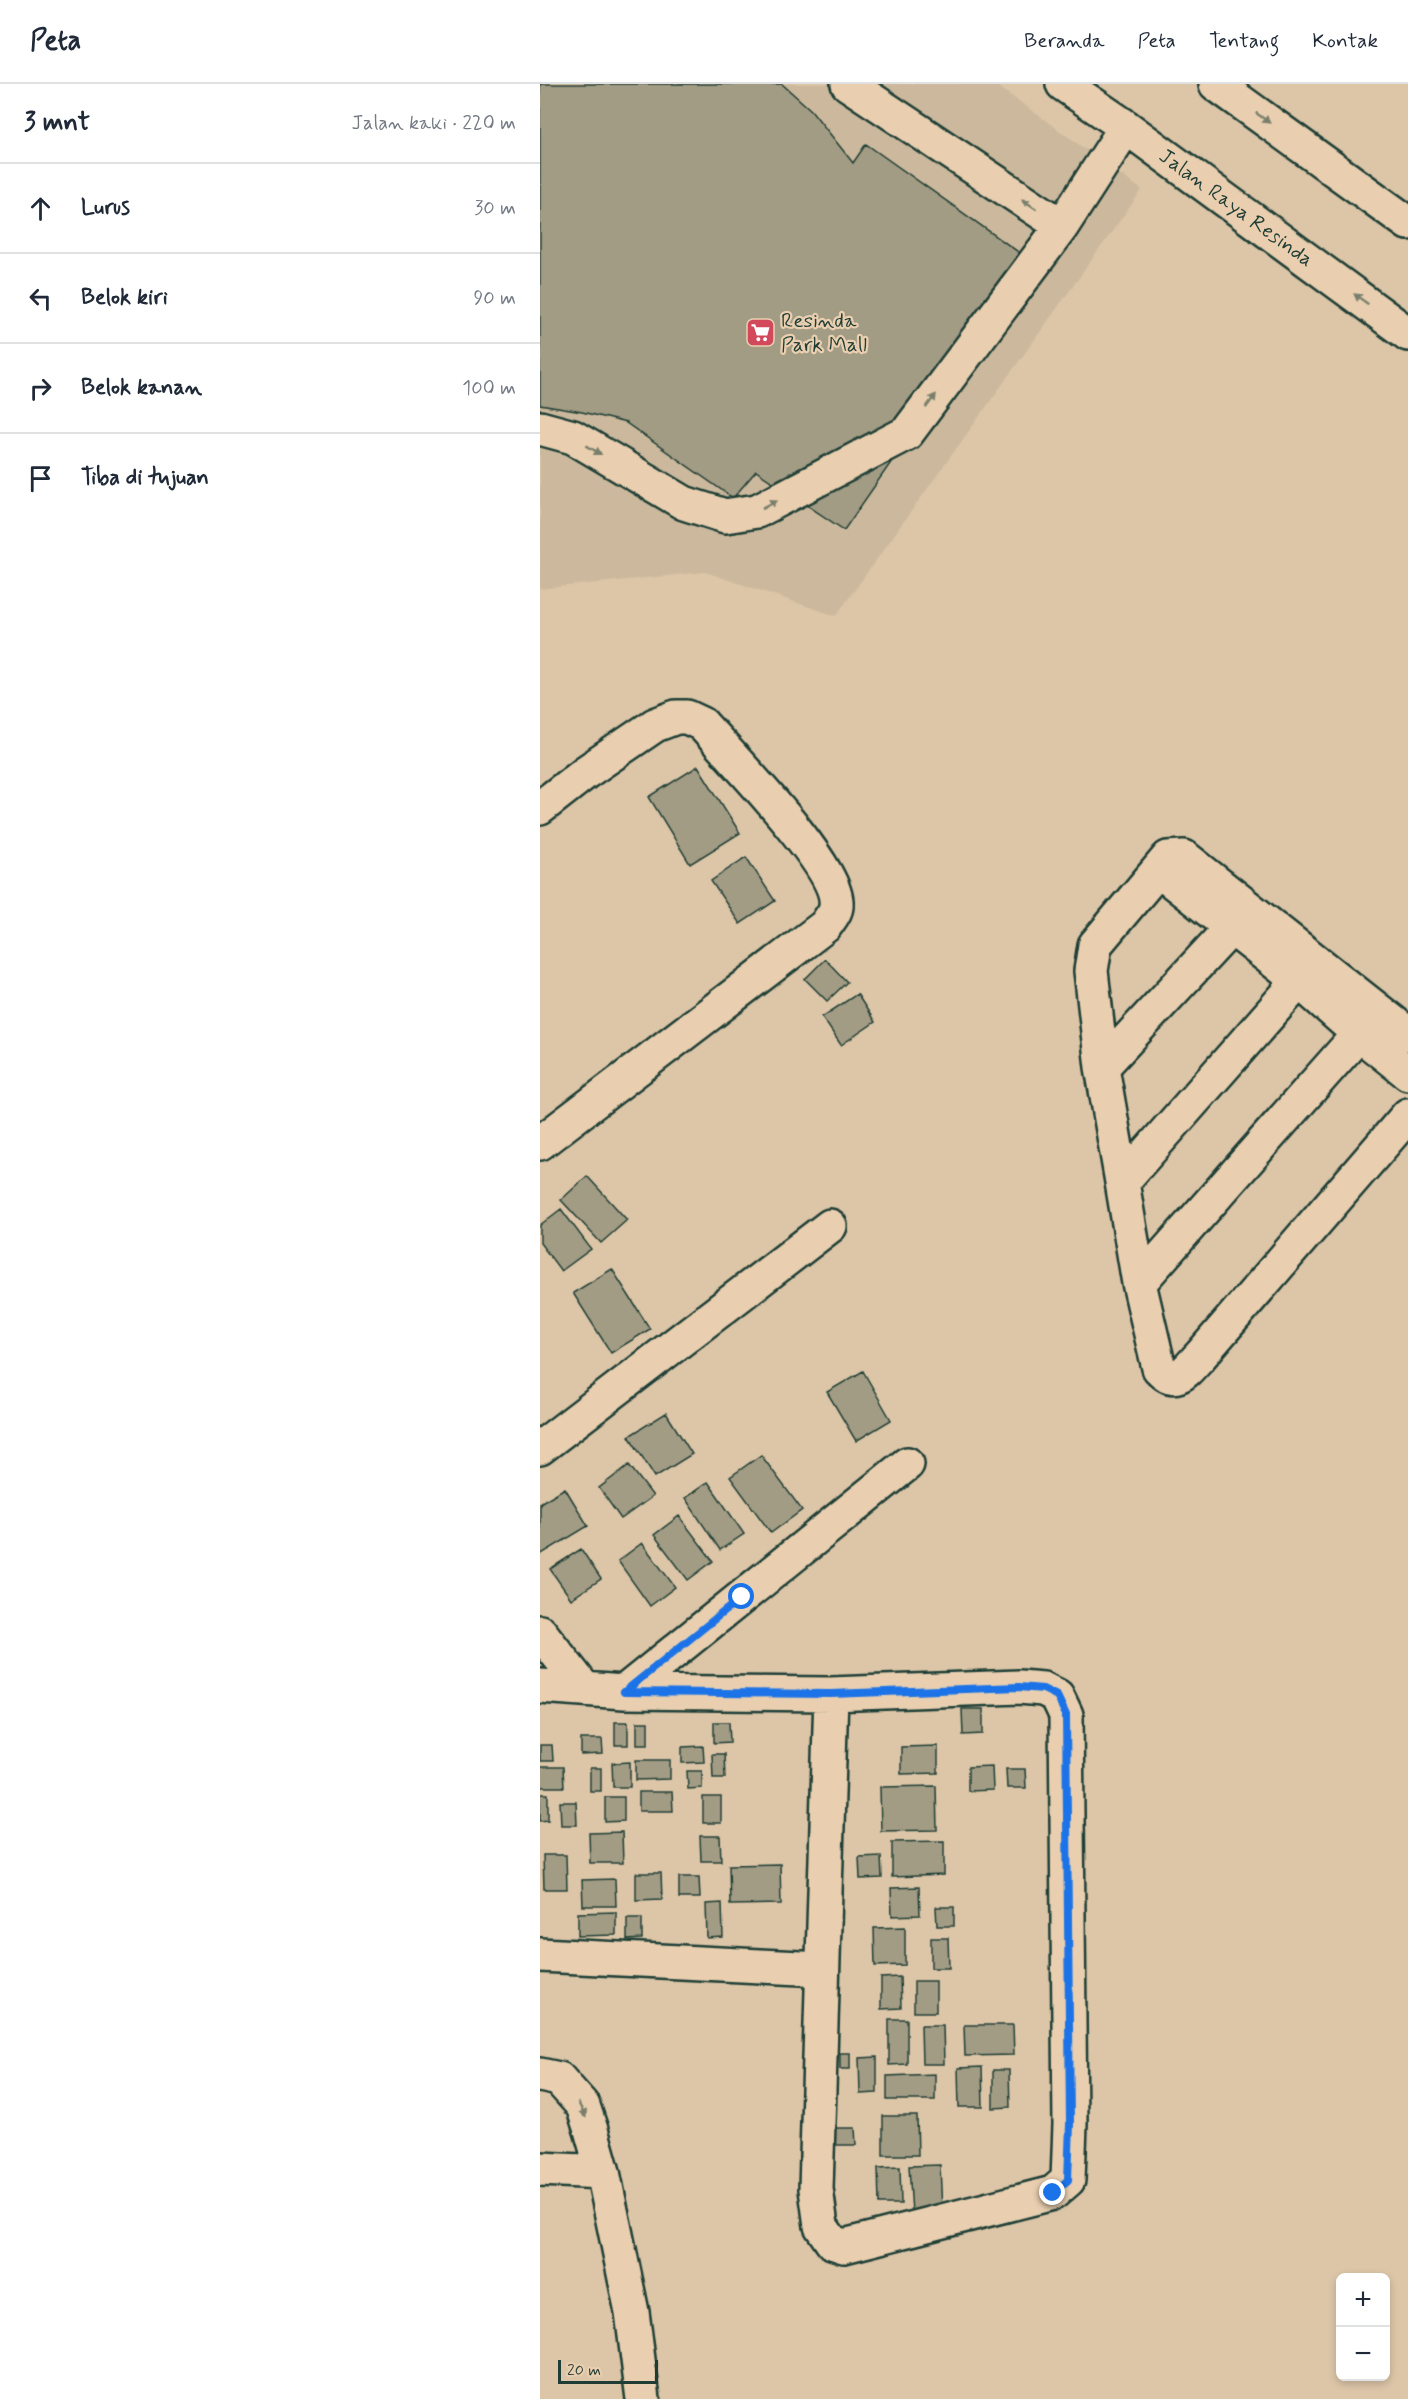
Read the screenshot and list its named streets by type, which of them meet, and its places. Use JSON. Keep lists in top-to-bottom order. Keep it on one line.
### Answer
{"streets":{"street":["Jalan Raya Resinda"]},"places":{"supermarket":["Resinda Park Mall"]},"scale_bar":"20 m","page":{"header":"Peta","nav":["Beranda","Peta","Tentang","Kontak"],"heading":["3 mnt","Jalan kaki · 220 m"],"list":[["Lurus","30 m"],["Belok kiri","90 m"],["Belok kanan","100 m"],"Tiba di tujuan"],"map_buttons":["+","−"],"scale":"20 m"}}
